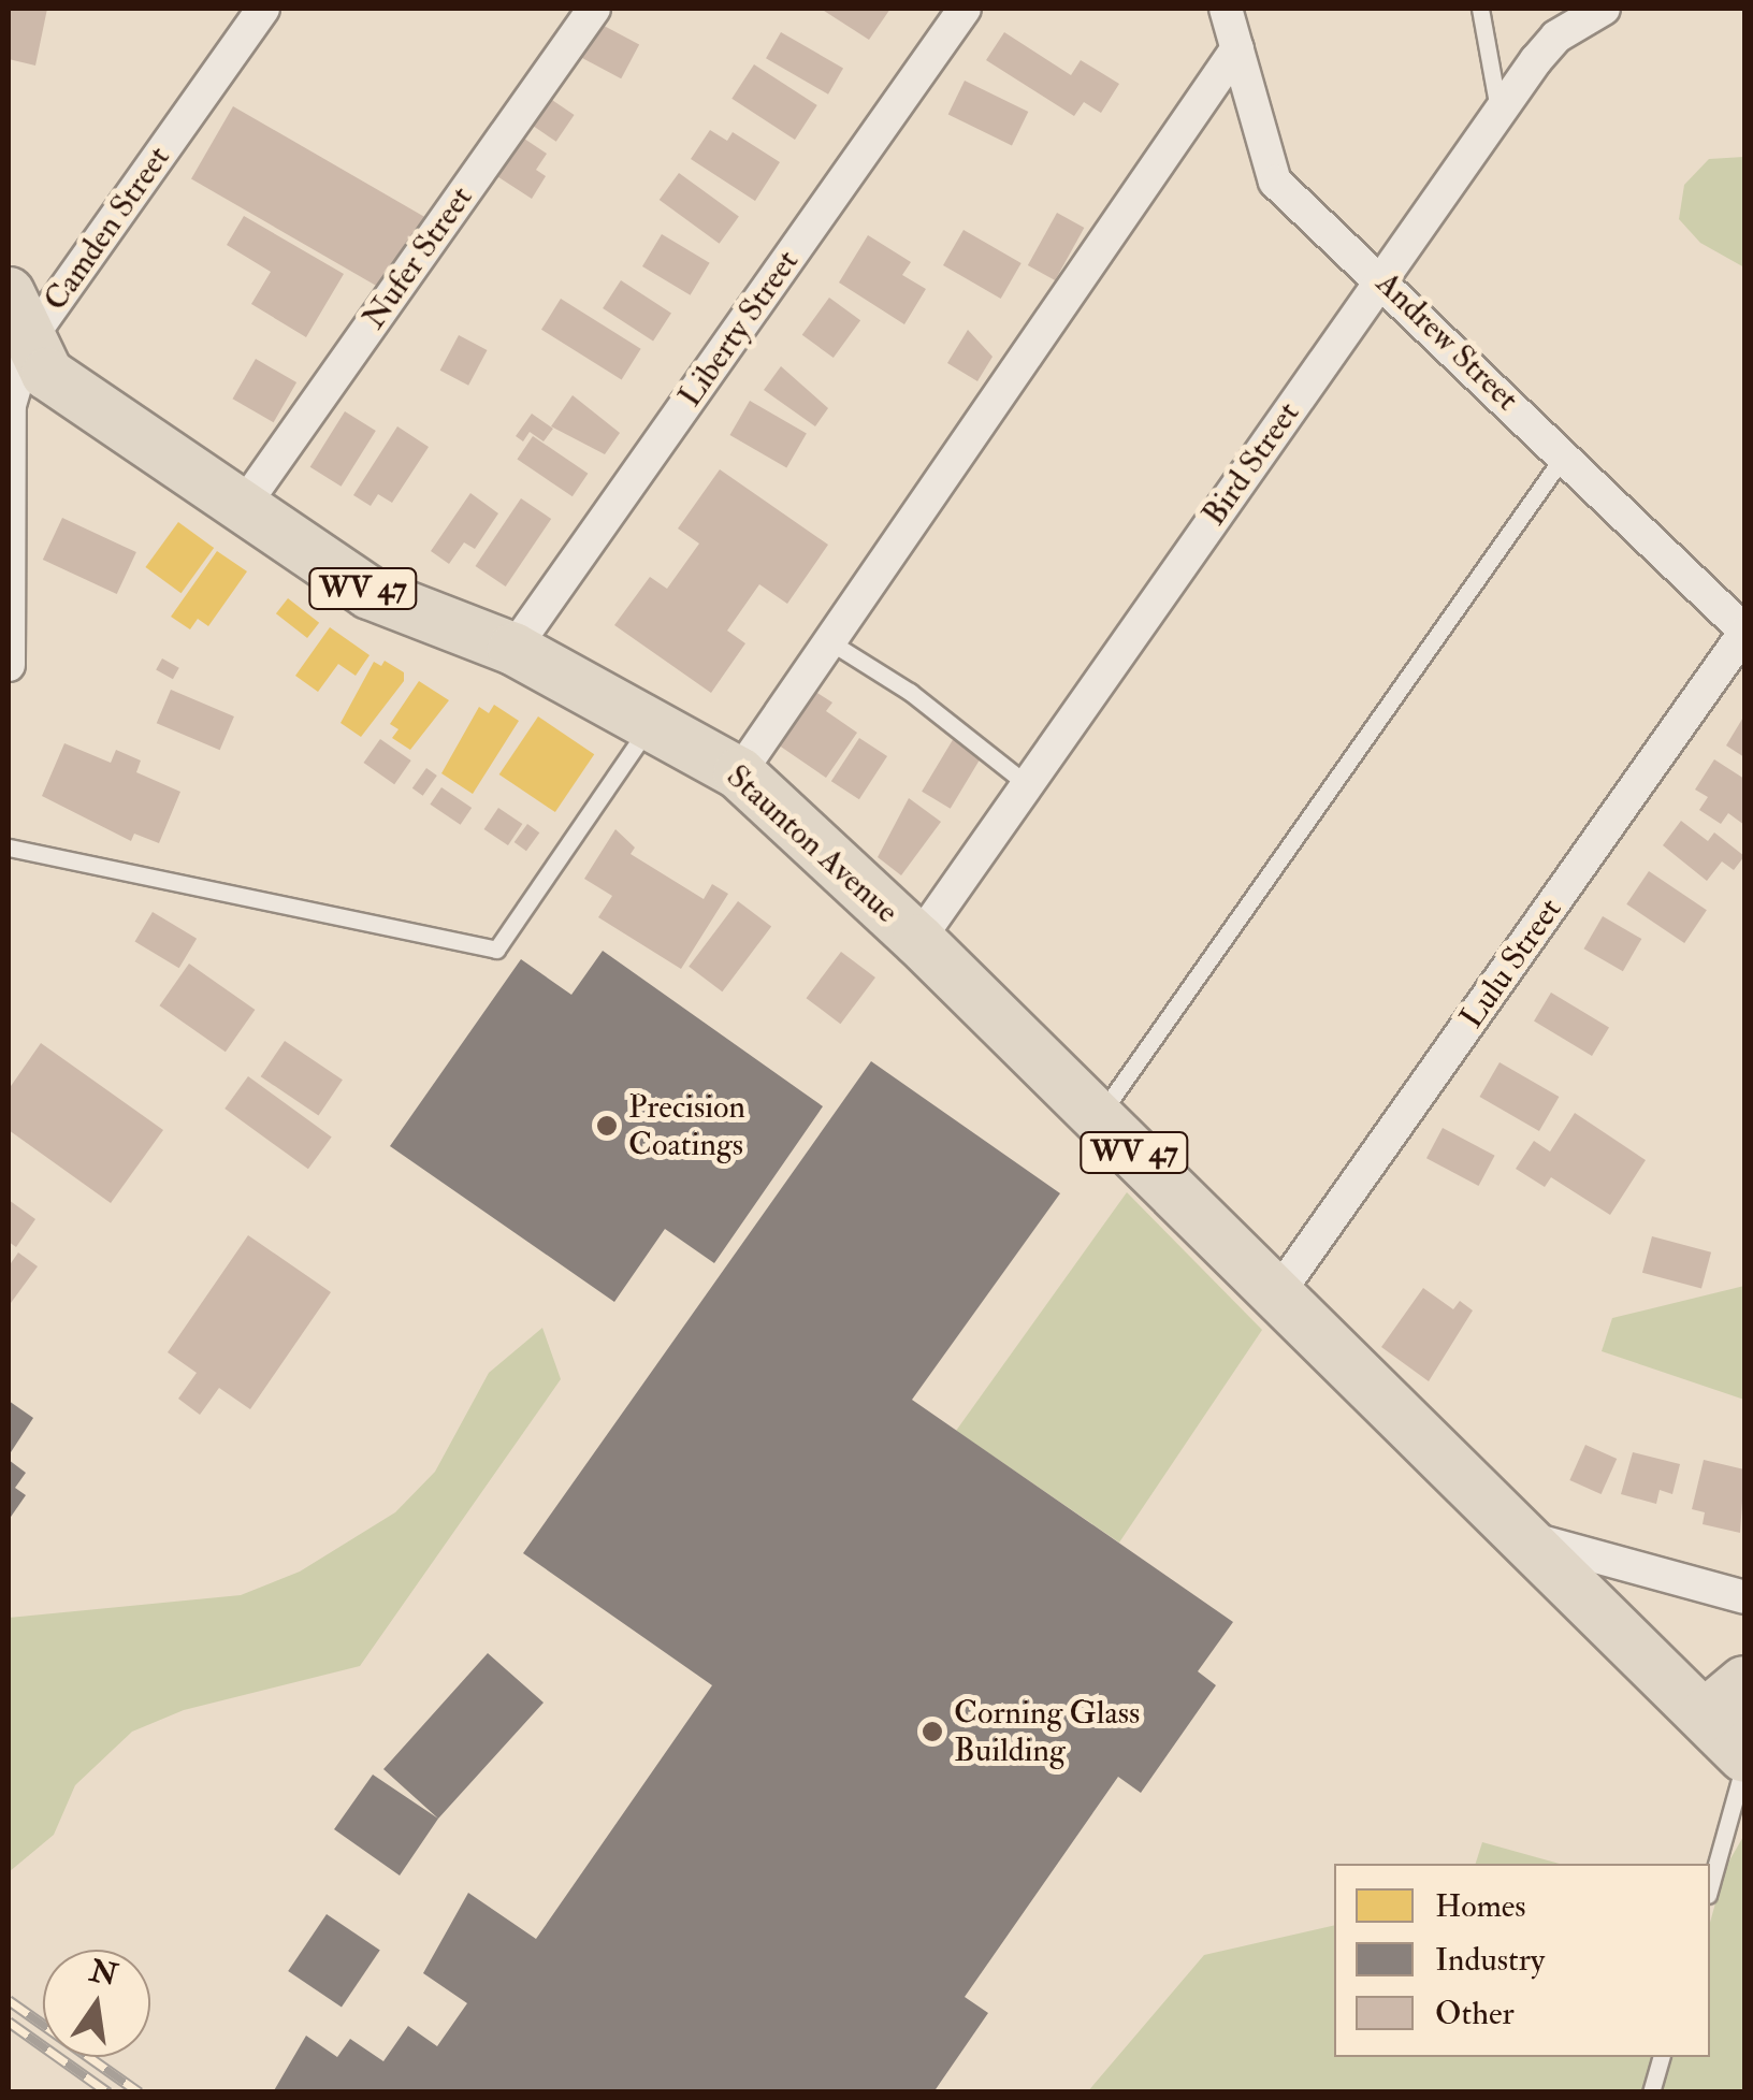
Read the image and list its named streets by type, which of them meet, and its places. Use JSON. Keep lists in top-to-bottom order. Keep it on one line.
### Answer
{"streets":{"main road":["WV 47","Staunton Avenue"],"street":["Camden Street","Nufer Street","Liberty Street","Andrew Street","Bird Street","Lulu Street"]},"crossings":[["Camden Street","Staunton Avenue"],["Nufer Street","Staunton Avenue"],["Liberty Street","Staunton Avenue"],["Andrew Street","Bird Street"],["Andrew Street","Lulu Street"],["Bird Street","Staunton Avenue"],["Staunton Avenue","Lulu Street"]],"places":["Precision Coatings","Corning Glass Building"],"legend":["Homes","Industry","Other"],"north":"top"}
